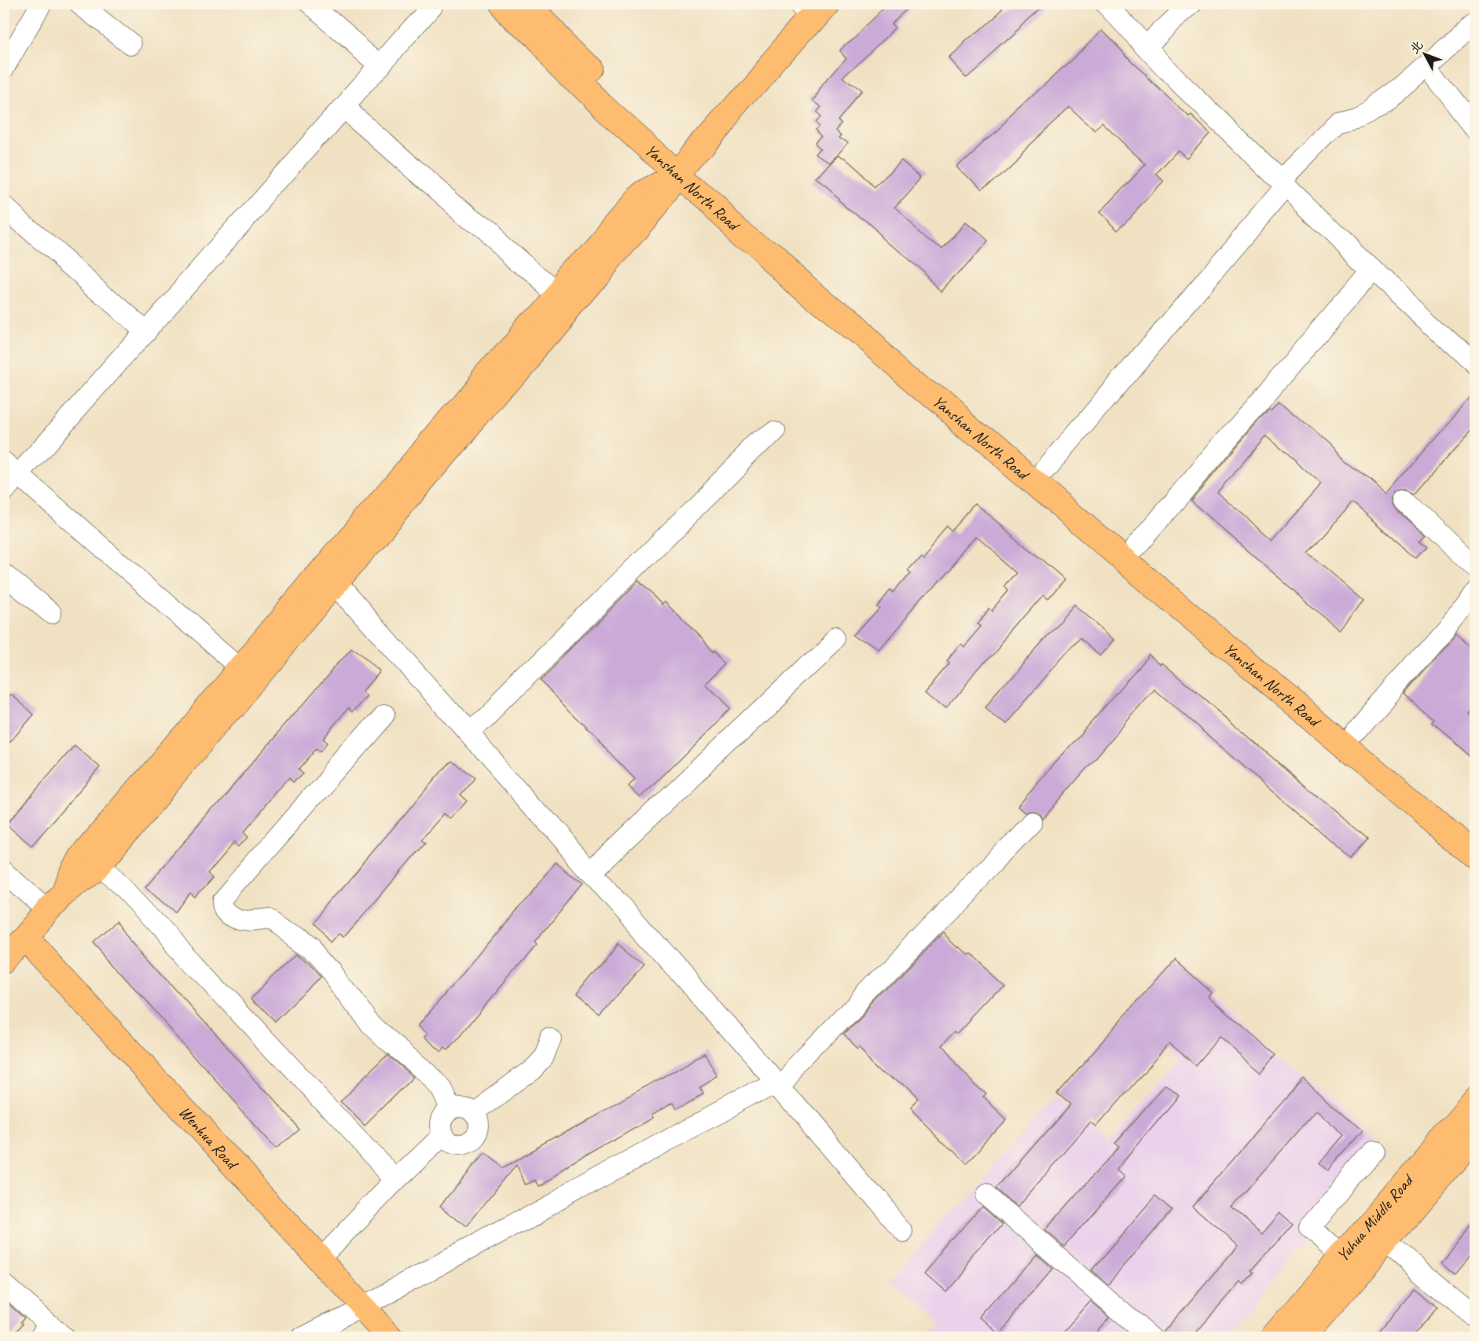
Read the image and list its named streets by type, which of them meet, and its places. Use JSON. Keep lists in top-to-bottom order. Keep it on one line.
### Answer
{"streets":{"main road":["Yanshan North Road","Wenhua Road","Yuhua Middle Road"]},"north":"top left"}
